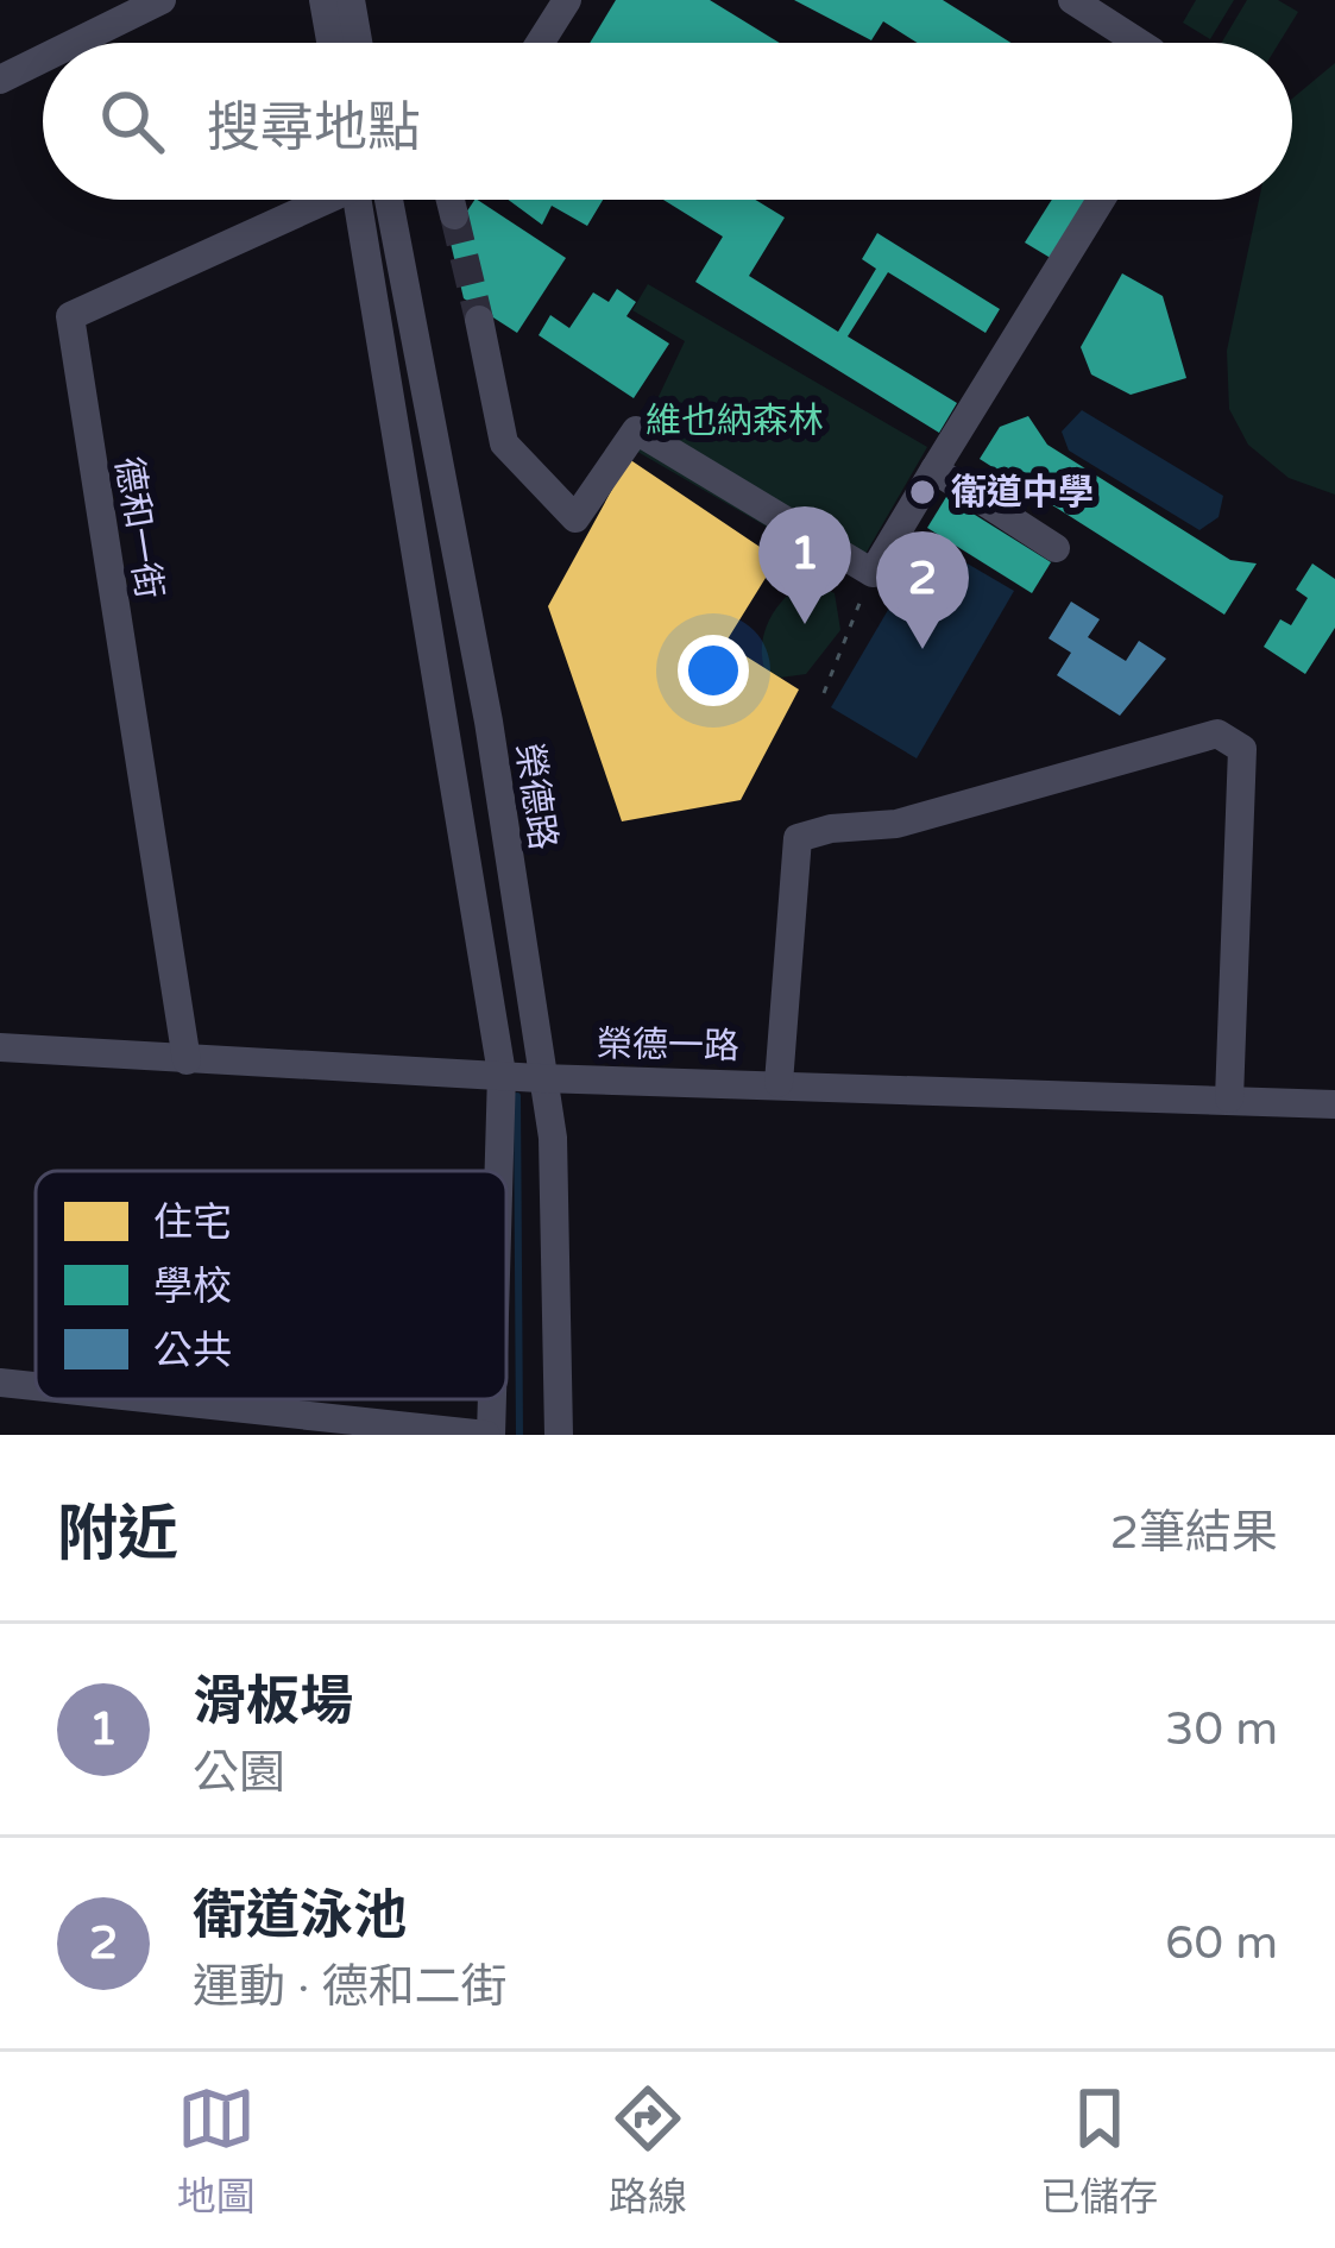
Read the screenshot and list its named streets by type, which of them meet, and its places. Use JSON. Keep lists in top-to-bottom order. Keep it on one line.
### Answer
{"streets":{"street":["德和一街","榮德路","榮德一路"]},"crossings":[["德和一街","榮德一路"],["榮德路","榮德一路"]],"parks":["維也納森林"],"places":["衛道中學"],"legend":["住宅","學校","公共"],"page":{"search":"搜尋地點","pins":["1","2"],"heading":["附近","2筆結果"],"list":[{"mark":"1","name":"滑板場","note":"公園","value":"30 m"},{"mark":"2","name":"衛道泳池","note":"運動 · 德和二街","value":"60 m"}],"nav":["地圖","路線","已儲存"]}}
